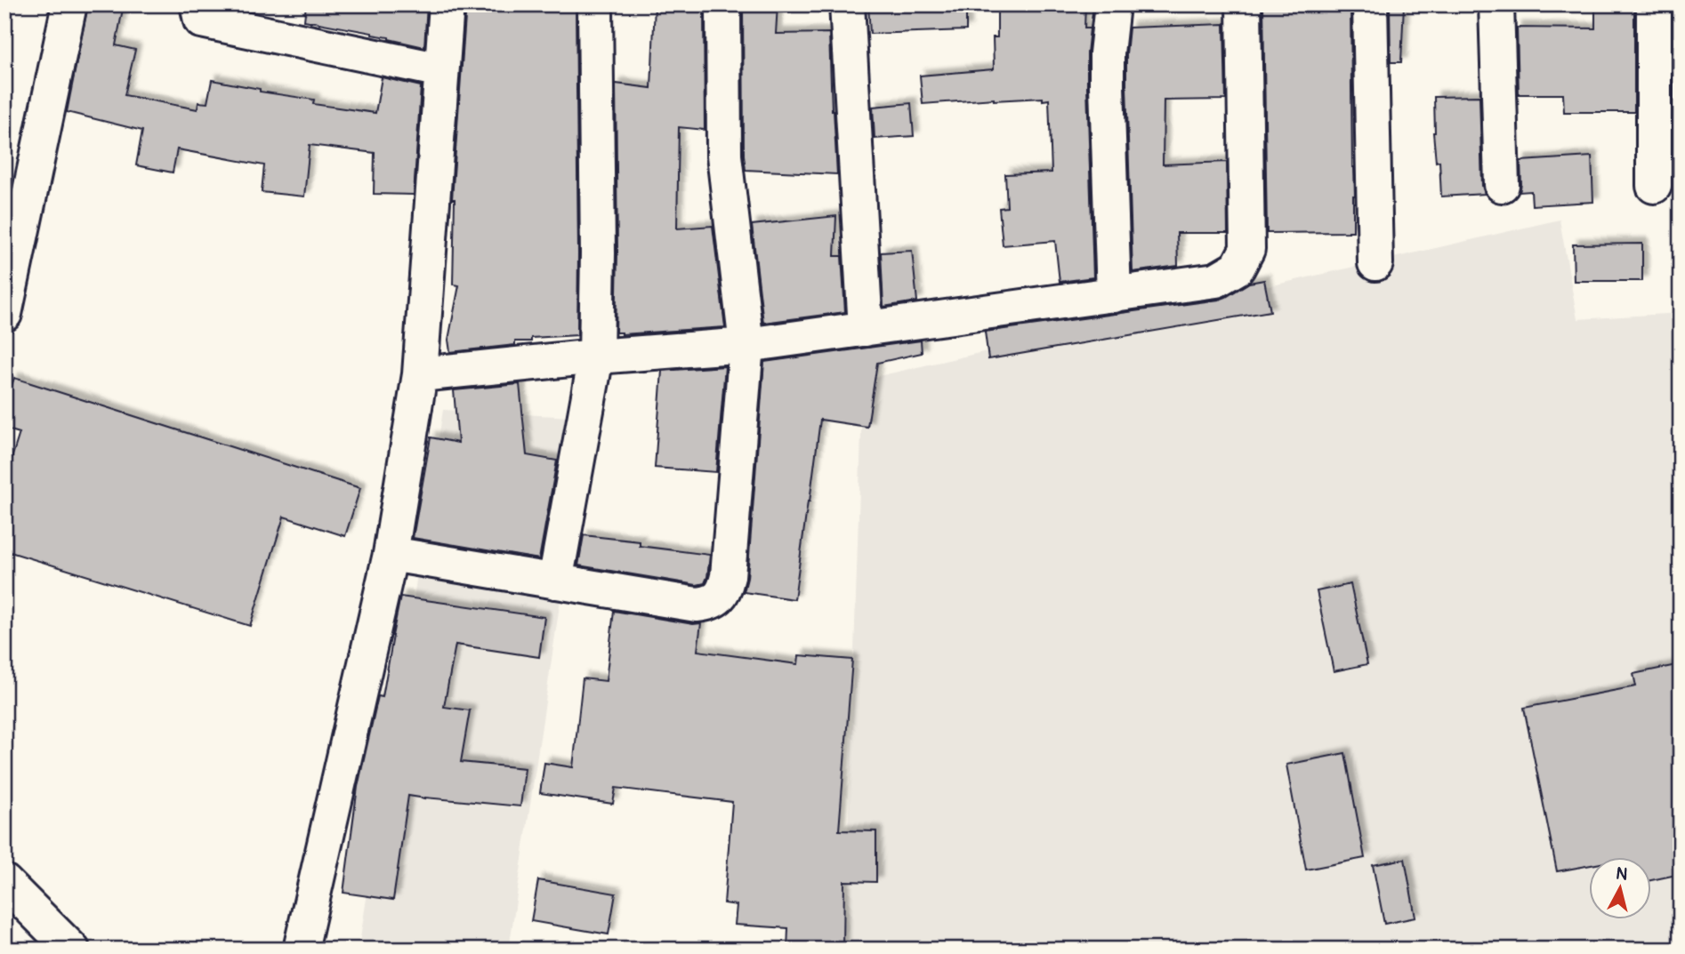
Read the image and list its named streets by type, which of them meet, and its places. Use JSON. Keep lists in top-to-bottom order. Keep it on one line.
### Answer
{"north":"top"}
